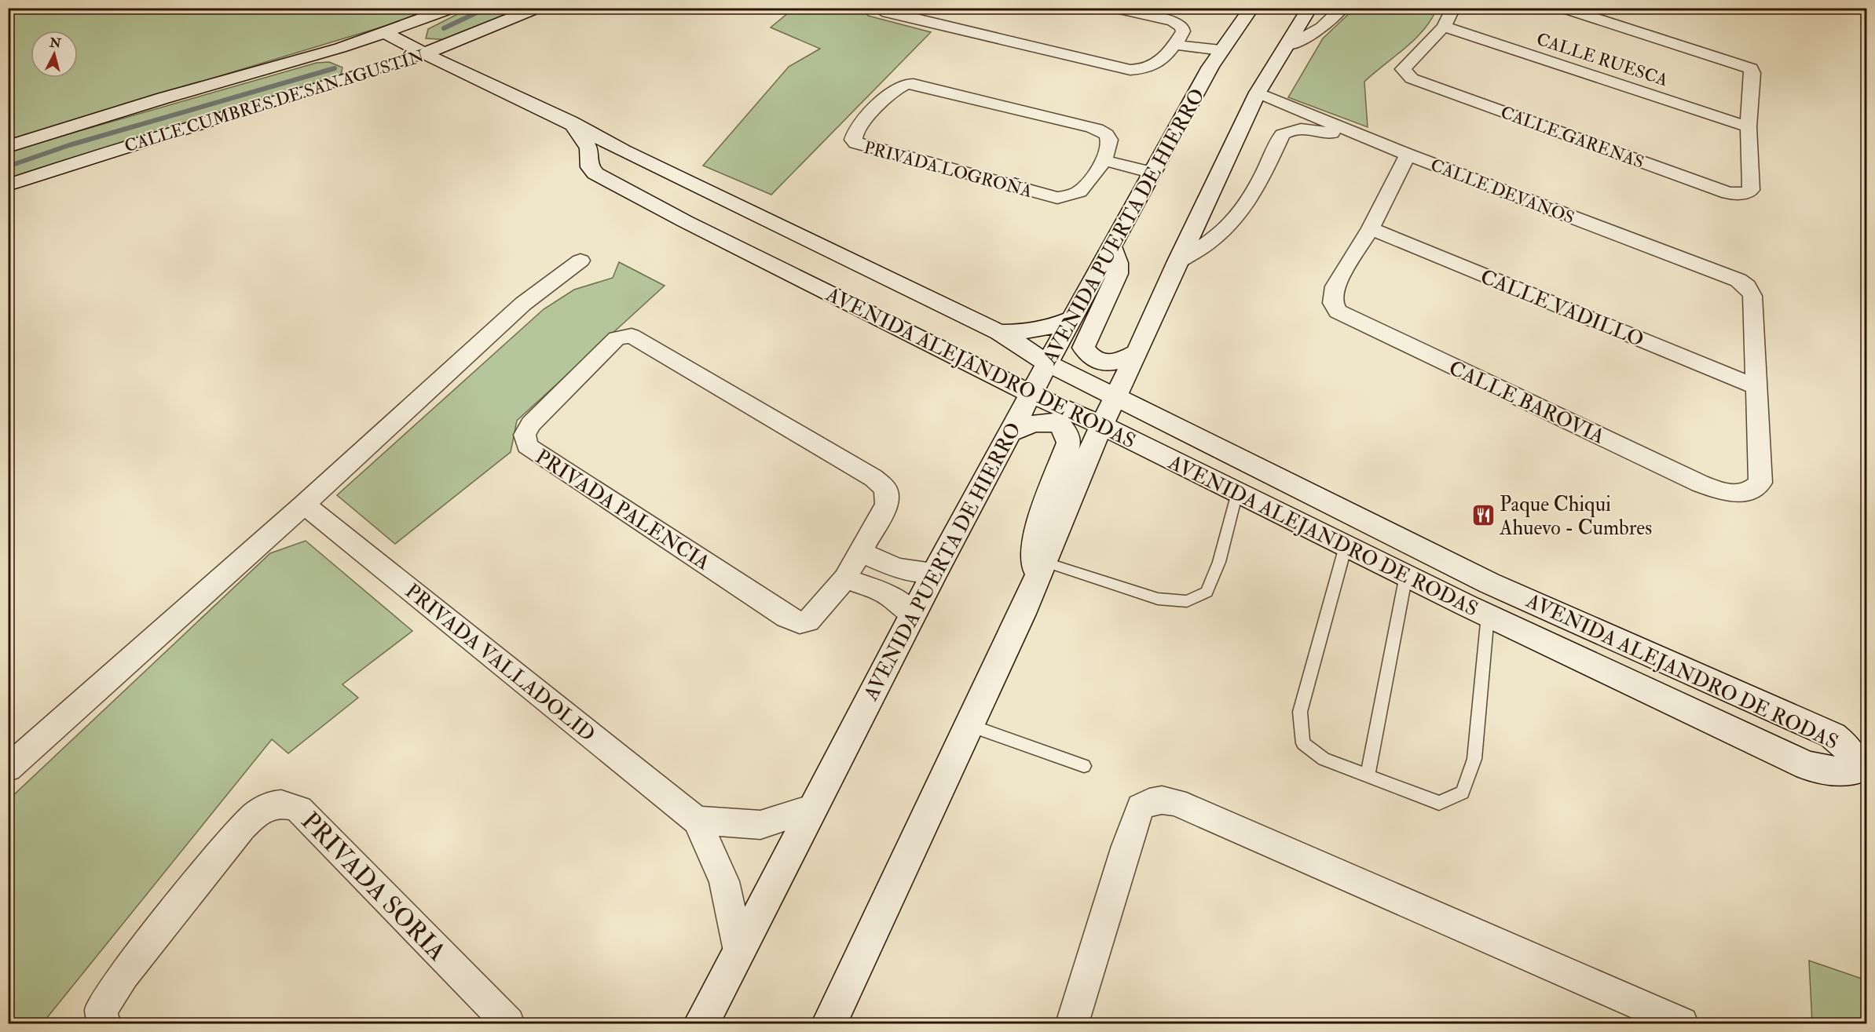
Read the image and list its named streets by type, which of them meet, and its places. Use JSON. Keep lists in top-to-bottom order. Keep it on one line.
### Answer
{"streets":{"street":["CALLE RUESCA","CALLE CUMBRES DE SAN AGUSTÍN","CALLE GARENAS","PRIVADA LOGROÑA","CALLE DEVANOS","AVENIDA PUERTA DE HIERRO","CALLE VADILLO","AVENIDA ALEJANDRO DE RODAS","CALLE BAROVIA","PRIVADA PALENCIA","PRIVADA VALLADOLID","PRIVADA SORIA"]},"crossings":[["CALLE RUESCA","CALLE GARENAS"],["CALLE CUMBRES DE SAN AGUSTÍN","AVENIDA ALEJANDRO DE RODAS"],["CALLE DEVANOS","CALLE VADILLO"],["CALLE DEVANOS","CALLE BAROVIA"],["AVENIDA PUERTA DE HIERRO","AVENIDA ALEJANDRO DE RODAS"],["AVENIDA PUERTA DE HIERRO","PRIVADA VALLADOLID"],["CALLE VADILLO","CALLE BAROVIA"]],"places":{"restaurant":["Paque Chiqui Ahuevo - Cumbres"]},"north":"top"}
